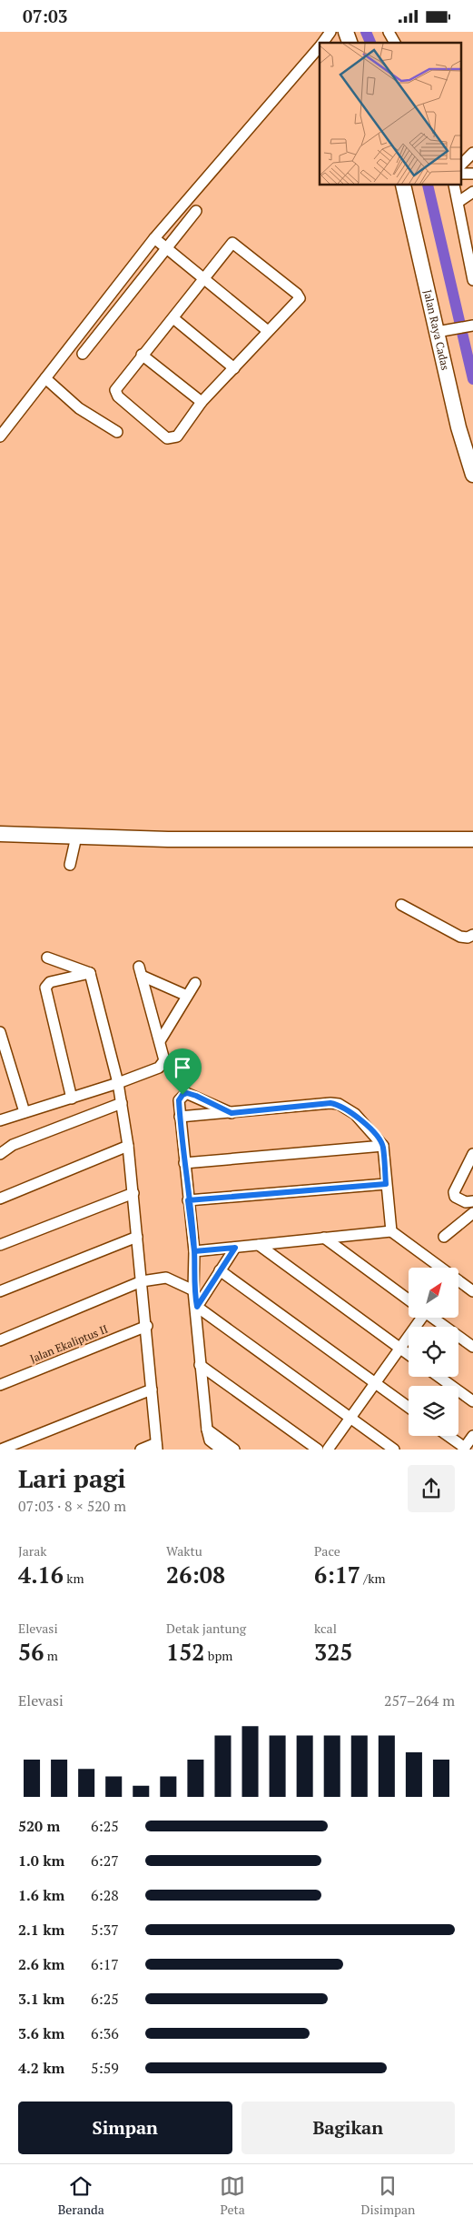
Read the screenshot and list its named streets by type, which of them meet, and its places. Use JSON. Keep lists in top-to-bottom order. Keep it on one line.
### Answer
{"streets":{"street":["Jalan Raya Cadas","Jalan Ekaliptus II"]},"north":"top right","page":{"status":"07:03","heading":["Lari pagi","07:03 · 8 × 520 m"],"stats":[["Jarak","4.16 km"],["Waktu","26:08"],["Pace","6:17 /km"],["Elevasi","56 m"],["Detak jantung","152 bpm"],["kcal","325"]],"chart":["Elevasi","257–264 m"],"list":[{"name":"520 m","note":"6:25"},{"name":"1.0 km","note":"6:27"},{"name":"1.6 km","note":"6:28"},{"name":"2.1 km","note":"5:37"},{"name":"2.6 km","note":"6:17"},{"name":"3.1 km","note":"6:25"},{"name":"3.6 km","note":"6:36"},{"name":"4.2 km","note":"5:59"}],"buttons":["Simpan","Bagikan"],"tabs":["Beranda","Peta","Disimpan"]}}
